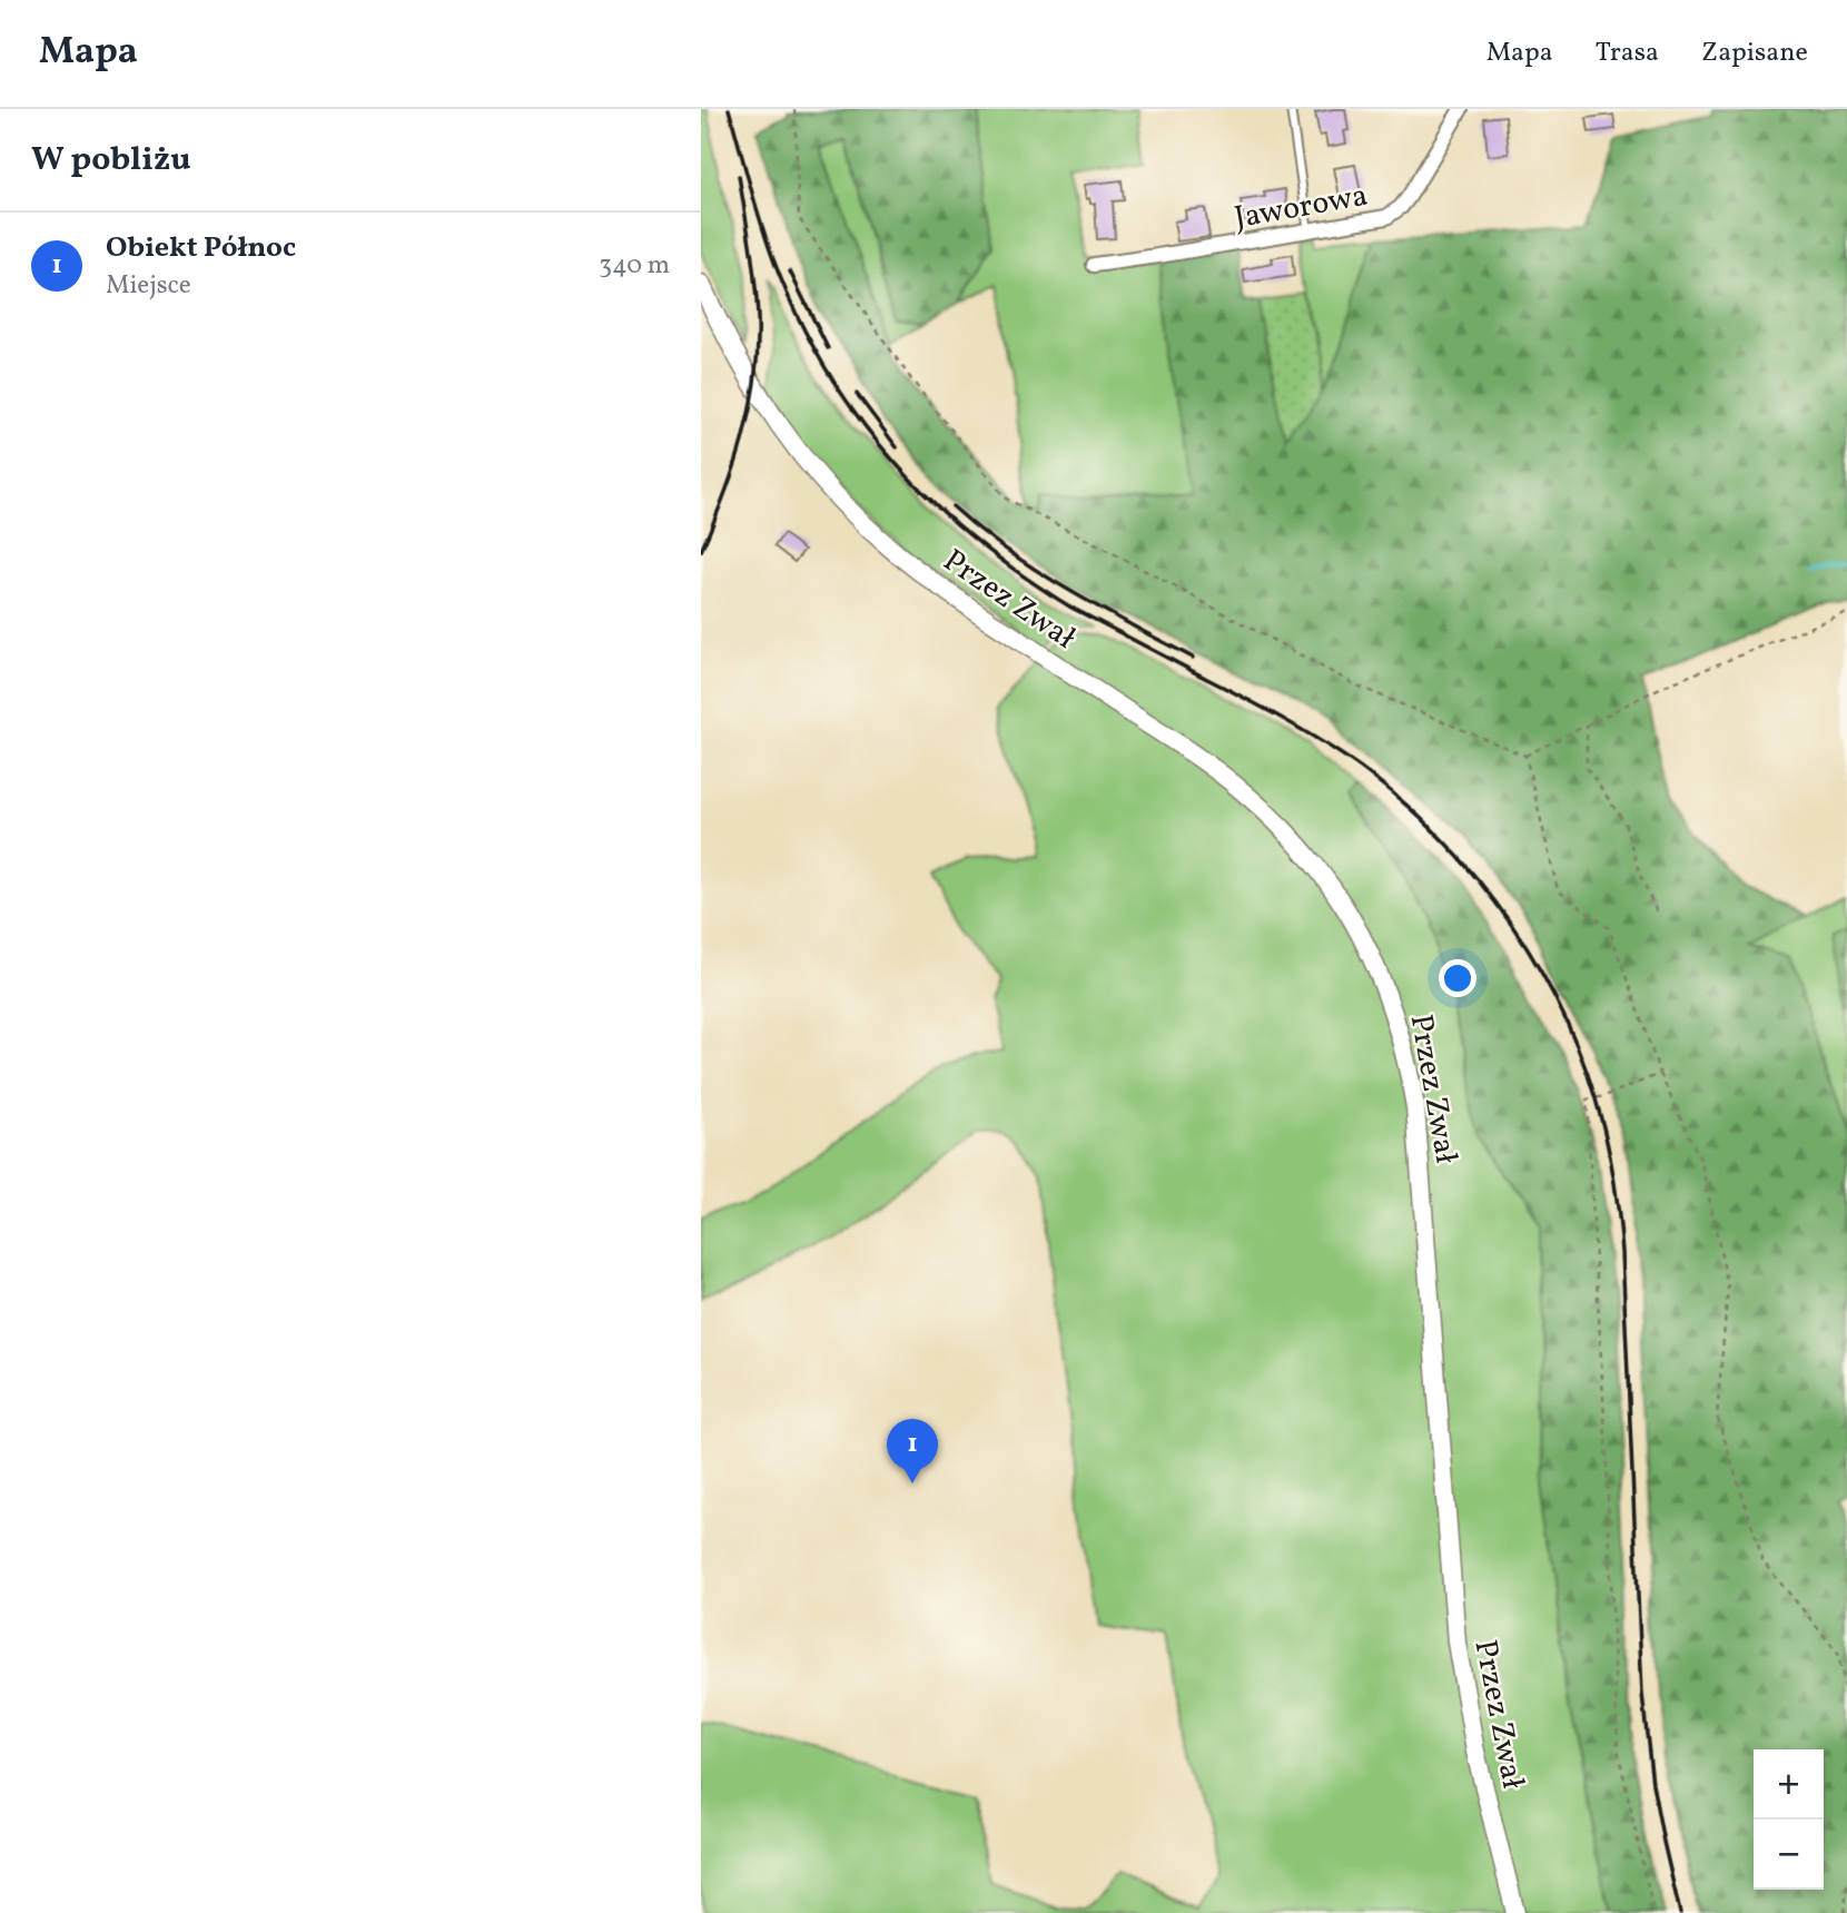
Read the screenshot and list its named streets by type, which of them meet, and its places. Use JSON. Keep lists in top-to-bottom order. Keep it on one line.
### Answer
{"streets":{"street":["Jaworowa","Przez Zwał"]},"page":{"header":"Mapa","nav":["Mapa","Trasa","Zapisane"],"heading":"W pobliżu","list":[{"mark":"1","name":"Obiekt Północ","note":"Miejsce","value":"340 m"}],"pins":"1","map_buttons":["+","−"]}}
